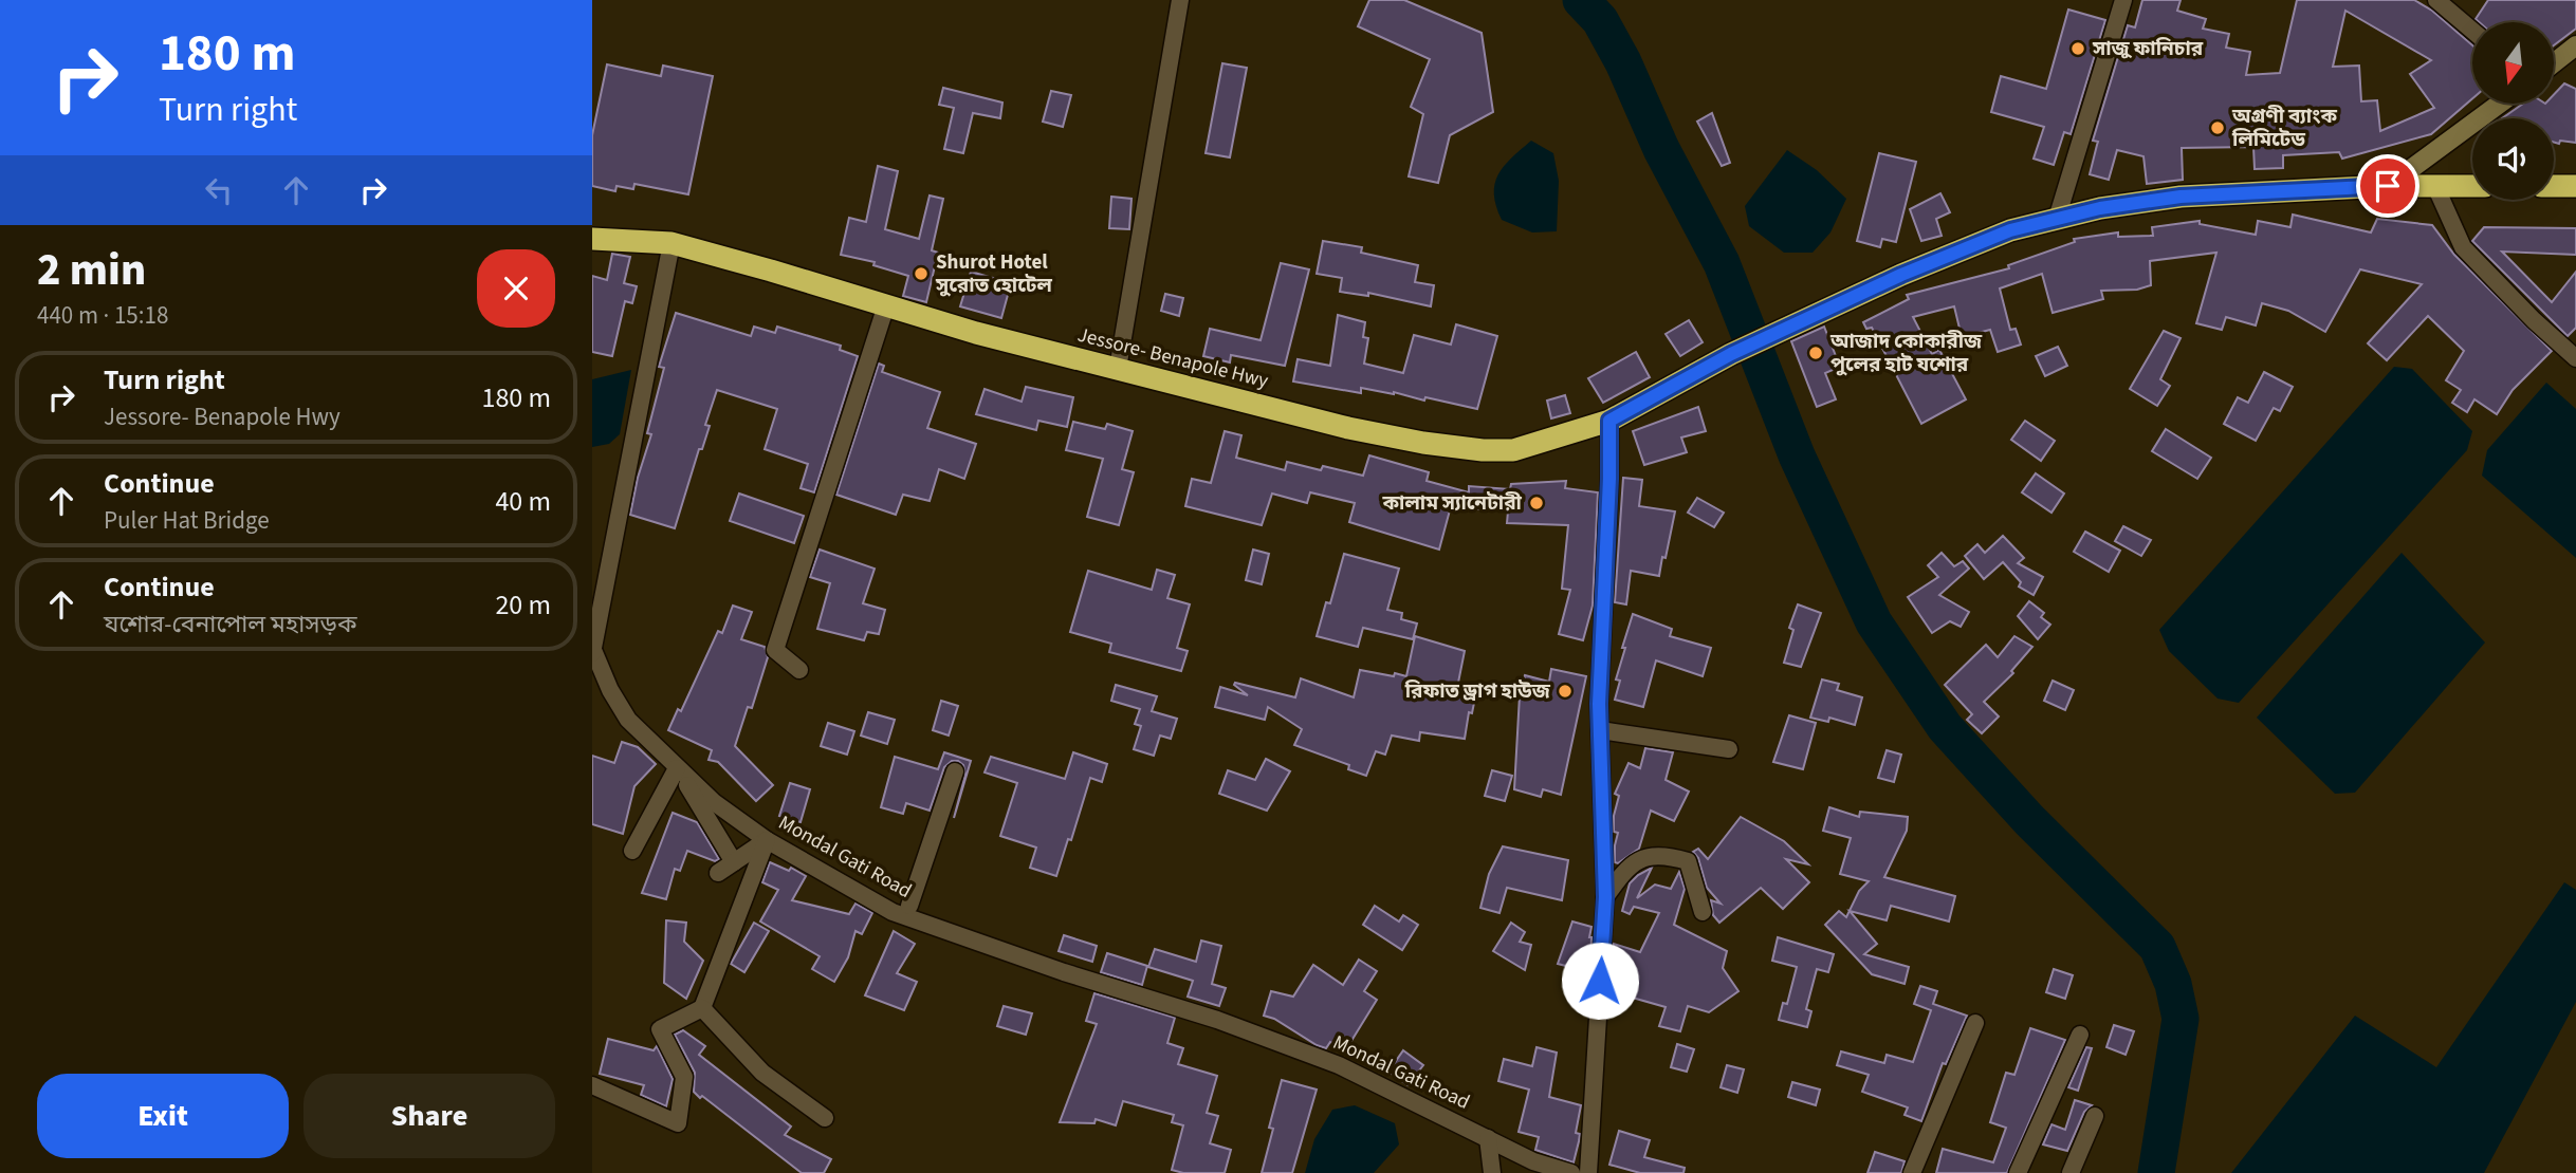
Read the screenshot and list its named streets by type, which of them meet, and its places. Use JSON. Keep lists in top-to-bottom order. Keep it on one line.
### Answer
{"streets":{"highway":["Jessore- Benapole Hwy"],"street":["Mondal Gati Road"]},"crossings":[["Jessore- Benapole Hwy","Mondal Gati Road"]],"places":["সাজু ফানিচার","অগ্রণী ব্যাংক লিমিটেড","Shurot Hotel সুরোত হোটেল","আজাদ কোকারীজ পুলের হাট যশোর","কালাম স্যানেটারী","রিফাত ড্রাগ হাউজ"],"north":"bottom","page":{"turn":["180 m","Turn right"],"heading":["2 min","440 m · 15:18"],"list":[{"name":"Turn right","note":"Jessore- Benapole Hwy","value":"180 m"},{"name":"Continue","note":"Puler Hat Bridge","value":"40 m"},{"name":"Continue","note":"যশোর-বেনাপোল মহাসড়ক","value":"20 m"}],"buttons":["Exit","Share"]}}
